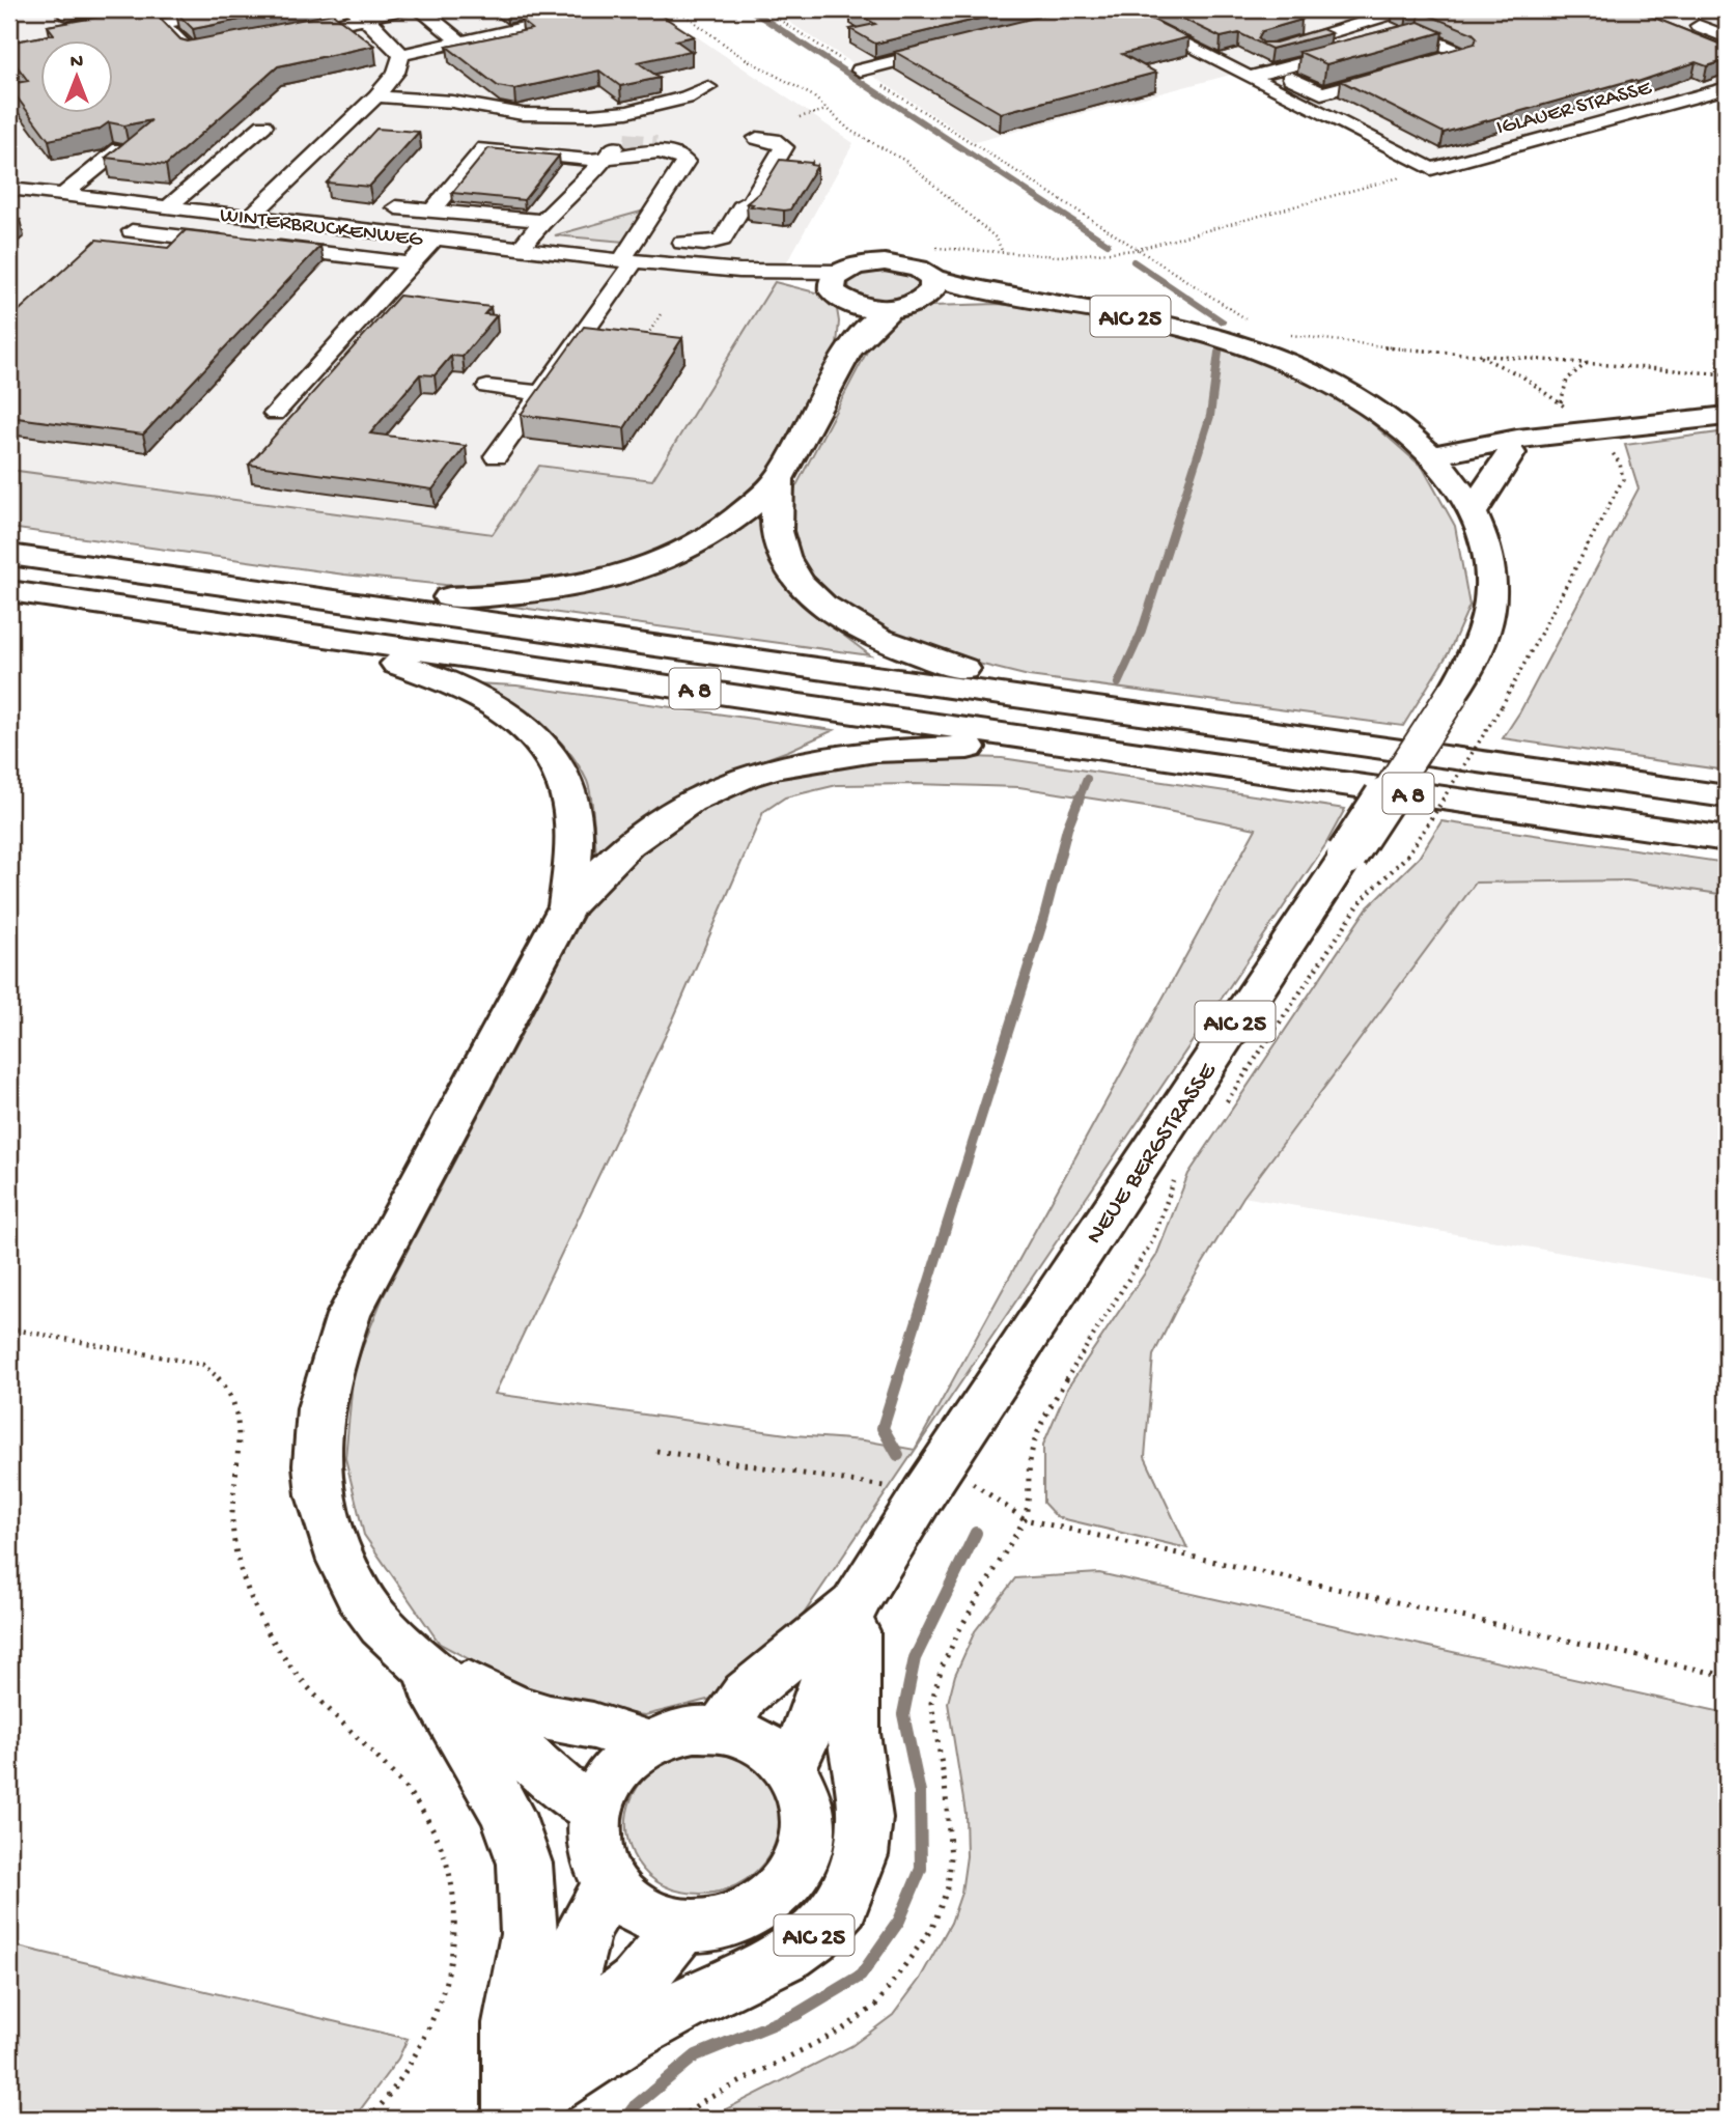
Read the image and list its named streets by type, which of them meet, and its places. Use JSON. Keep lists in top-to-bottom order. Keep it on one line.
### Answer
{"streets":{"main road":["AIC 25","A 8","NEUE BERGSTRASSE"],"street":["IGLAUER STRASSE","WINTERBRUCKENWEG"]},"crossings":[["AIC 25","NEUE BERGSTRASSE"]],"north":"top"}
